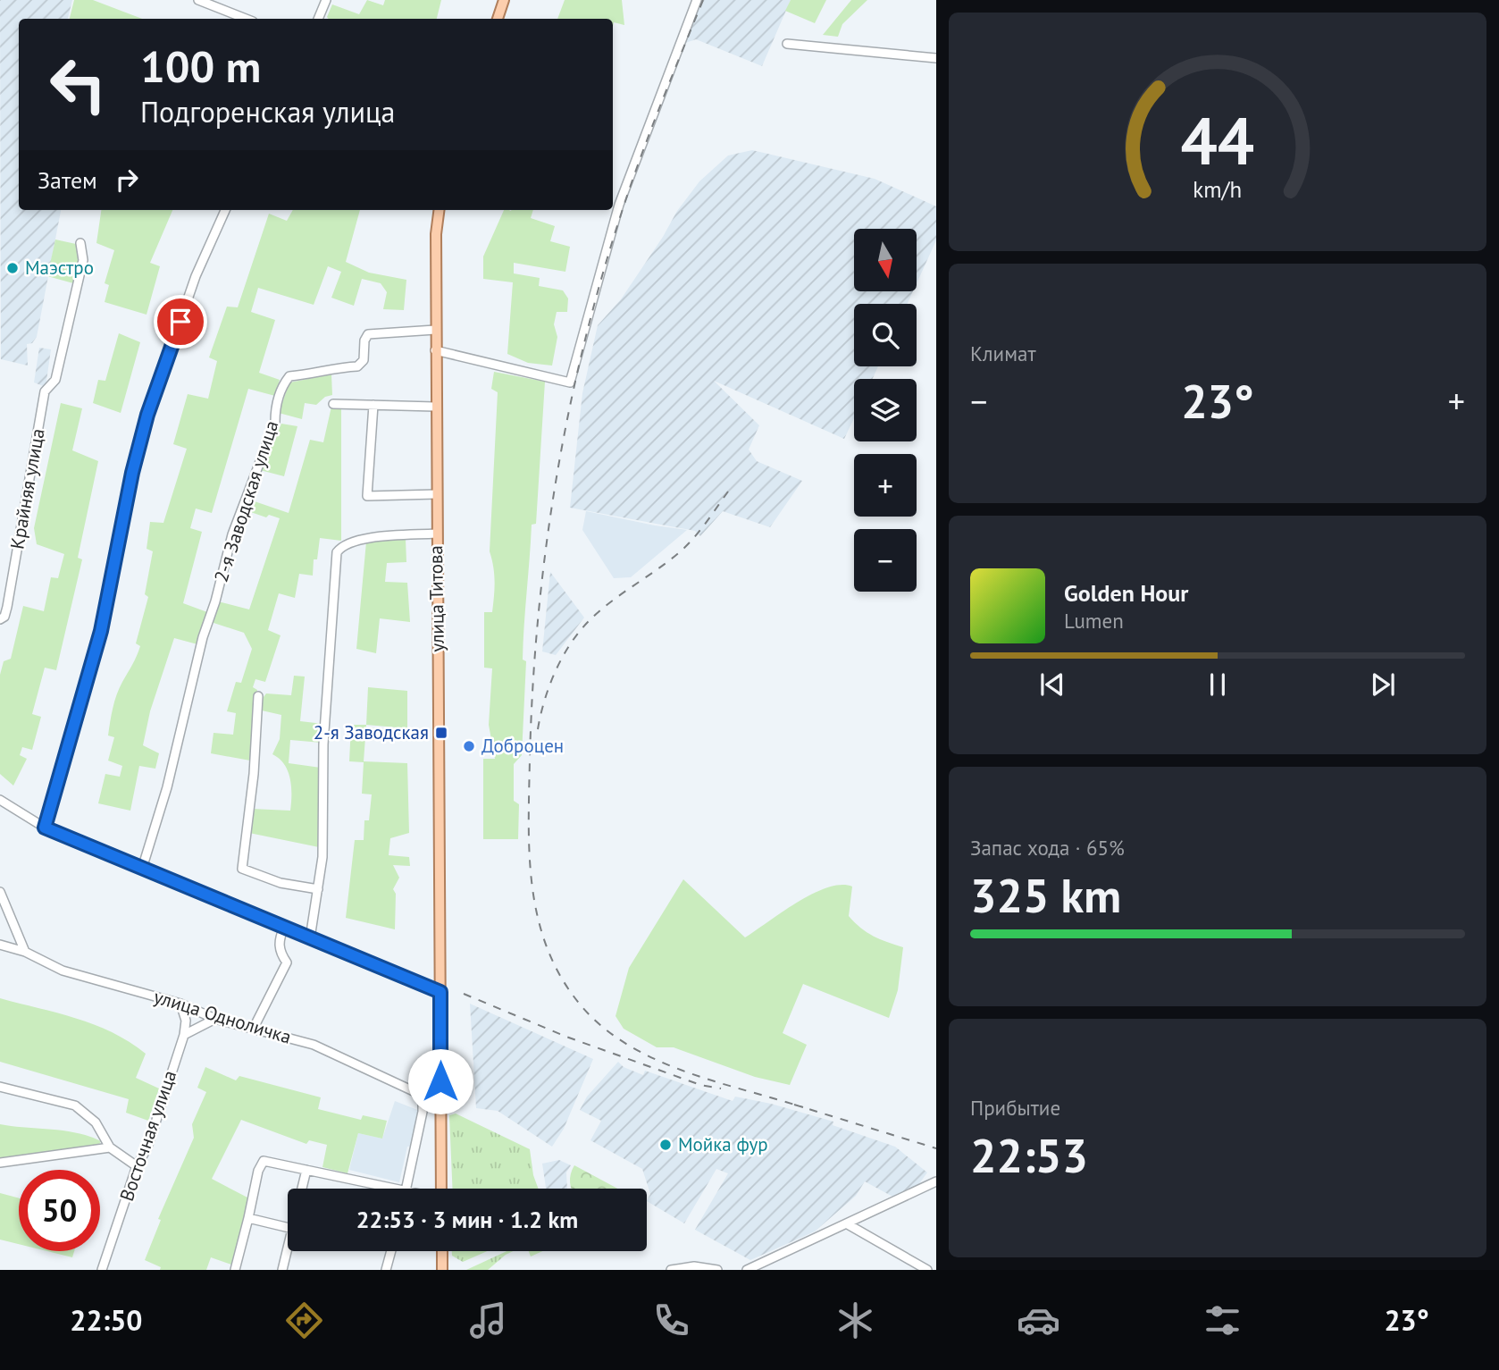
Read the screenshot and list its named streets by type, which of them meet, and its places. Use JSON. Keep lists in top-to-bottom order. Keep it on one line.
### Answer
{"streets":{"main road":["улица Титова"],"street":["Крайняя улица","2-я Заводская улица","улица Одноличка","Восточная улица"]},"crossings":[["2-я Заводская улица","улица Титова"],["улица Титова","улица Одноличка"]],"places":{"other":["Маэстро","Доброцен","Мойка фур"],"transit":["2-я Заводская"]},"north":"bottom","page":{"turn":["100 m","Подгоренская улица"],"then":"Затем","map_buttons":["+","−"],"tile":["Климат",["Запас хода · 65%","325 km"],["Прибытие","22:53"]],"heat":["−","23°","+"],"song":["Golden Hour","Lumen"],"limit":"50","trip":"22:53 · 3 мин · 1.2 km","tabs":["22:50","23°"],"gauge":["44","km/h"]}}
